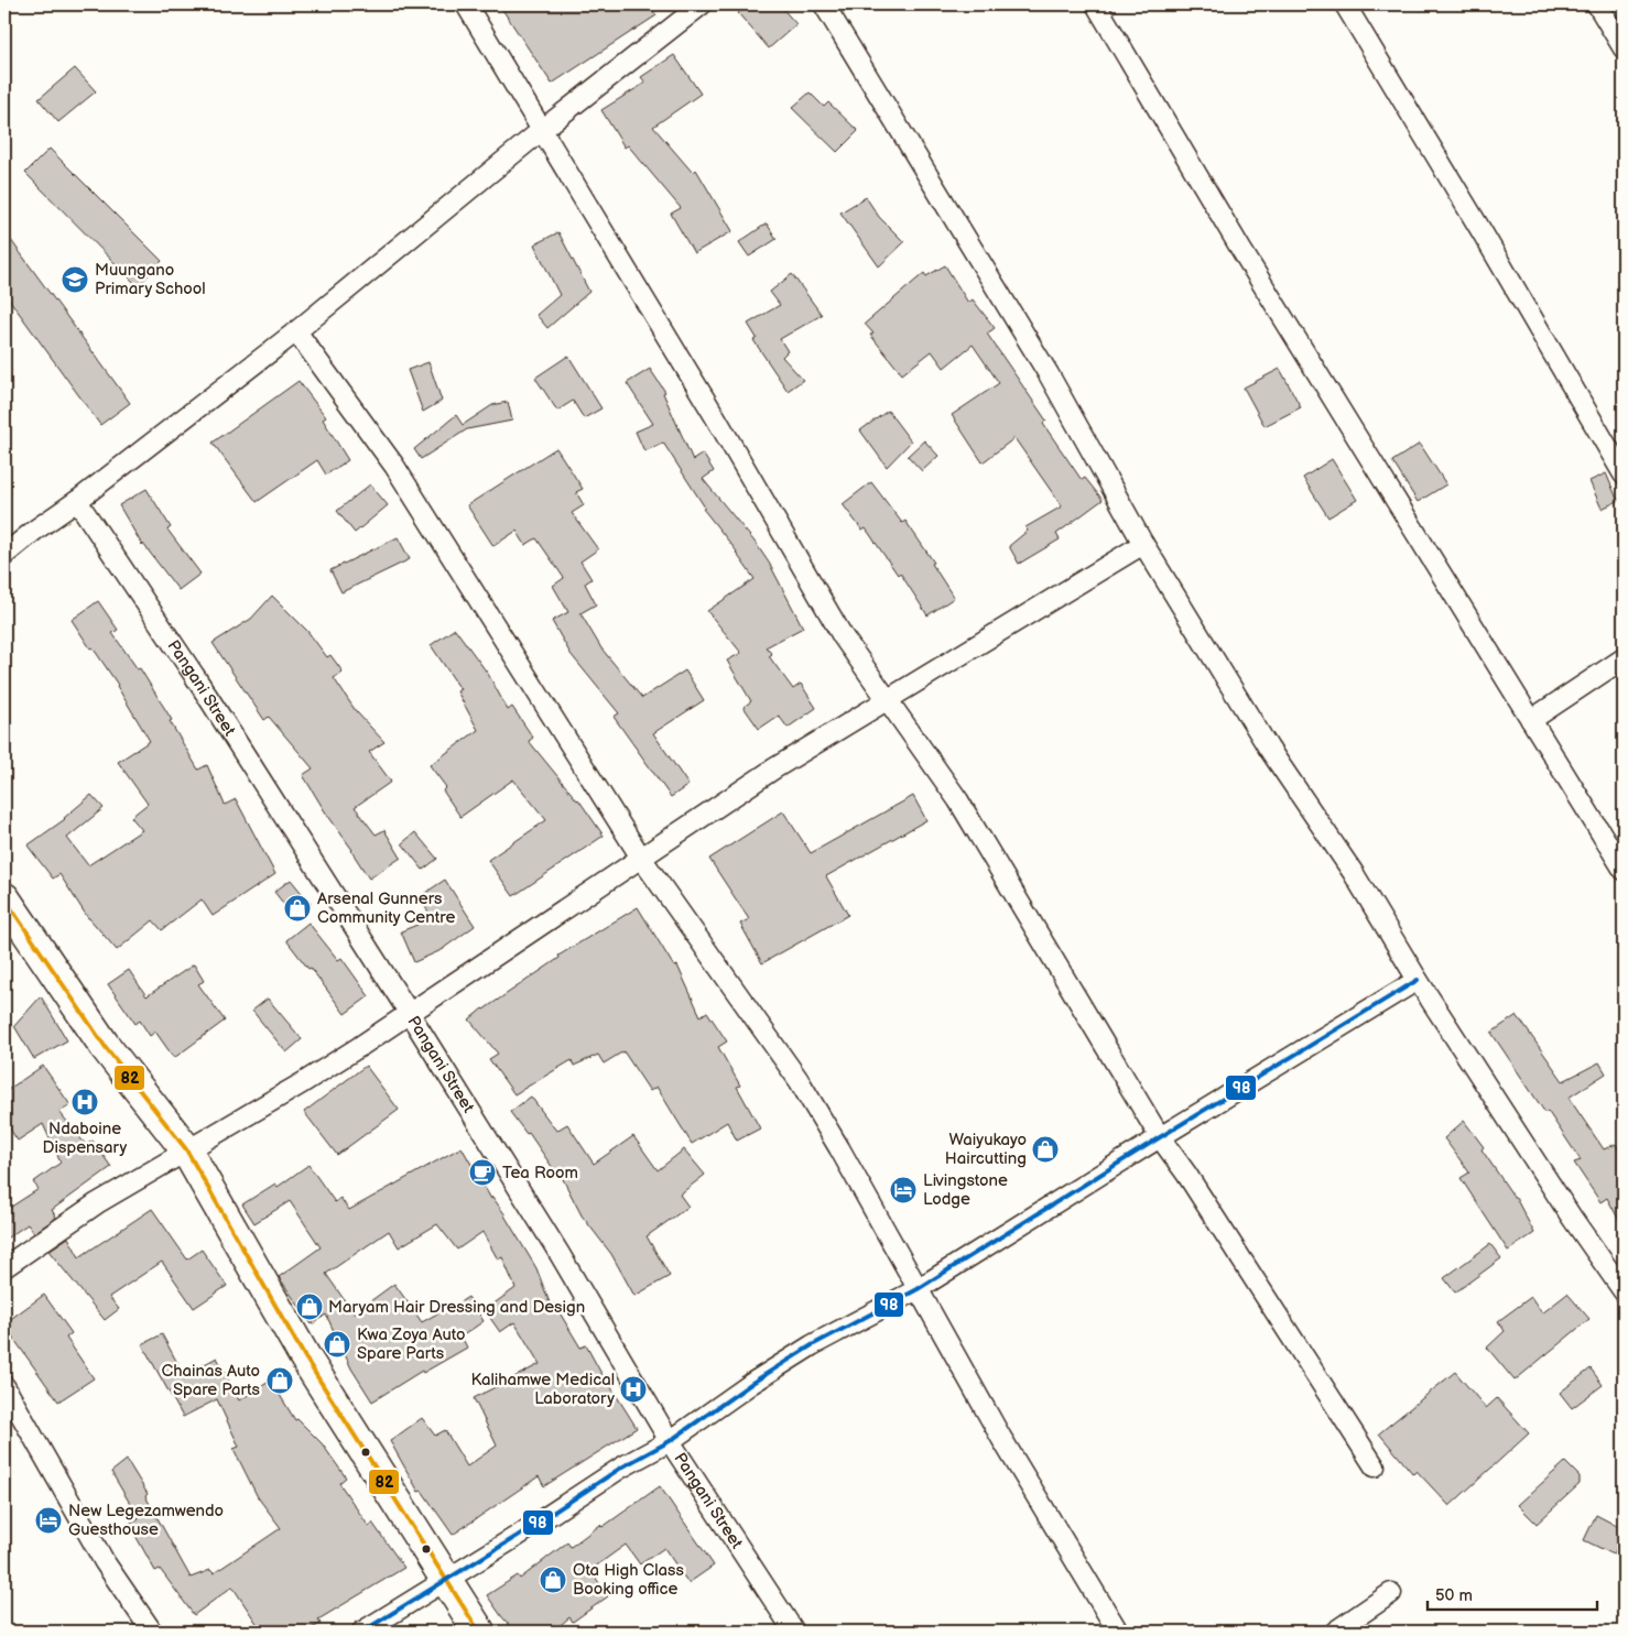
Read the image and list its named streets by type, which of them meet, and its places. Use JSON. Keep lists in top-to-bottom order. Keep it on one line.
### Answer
{"streets":{"street":["Pangani Street"]},"places":{"school or university":["Muungano Primary School"],"shop":["Arsenal Gunners Community Centre","Waiyukayo Haircutting","Maryam Hair Dressing and Design","Kwa Zoya Auto Spare Parts","Chainas Auto Spare Parts","Ota High Class Booking office"],"hospital":["Ndaboine Dispensary","Kalihamwe Medical Laboratory"],"cafe":["Tea Room"],"hotel":["Livingstone Lodge","New Legezamwendo Guesthouse"]},"lines":["transit line 82","transit line 98"],"scale_bar":"50 m"}
